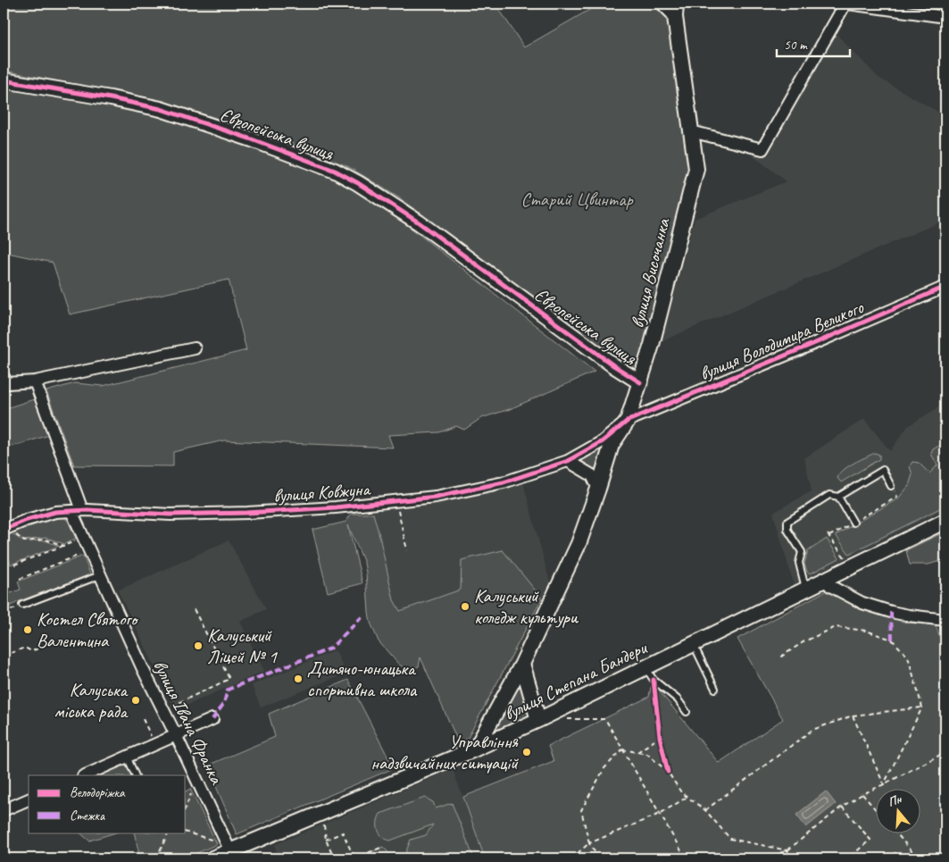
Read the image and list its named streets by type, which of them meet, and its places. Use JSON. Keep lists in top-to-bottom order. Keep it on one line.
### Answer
{"streets":{"street":["Європейська вулиця","вулиця Височанка","вулиця Володимира Великого","вулиця Ковжуна","вулиця Степана Бандери","вулиця Івана Франка"]},"crossings":[["Європейська вулиця","вулиця Височанка"],["вулиця Височанка","вулиця Володимира Великого"],["вулиця Височанка","вулиця Ковжуна"],["вулиця Височанка","вулиця Степана Бандери"],["вулиця Володимира Великого","вулиця Ковжуна"],["вулиця Ковжуна","вулиця Івана Франка"],["вулиця Степана Бандери","вулиця Івана Франка"]],"parks":["Старий Цвинтар"],"places":["Калуський коледж культури","Костел Святого Валентина","Калуський Ліцей № 1","Дитячо-юнацька спортивна школа","Калуська міська рада","Управління надзвичайних ситуацій"],"legend":["Велодоріжка","Стежка"],"scale_bar":"50 m","north":"top"}
